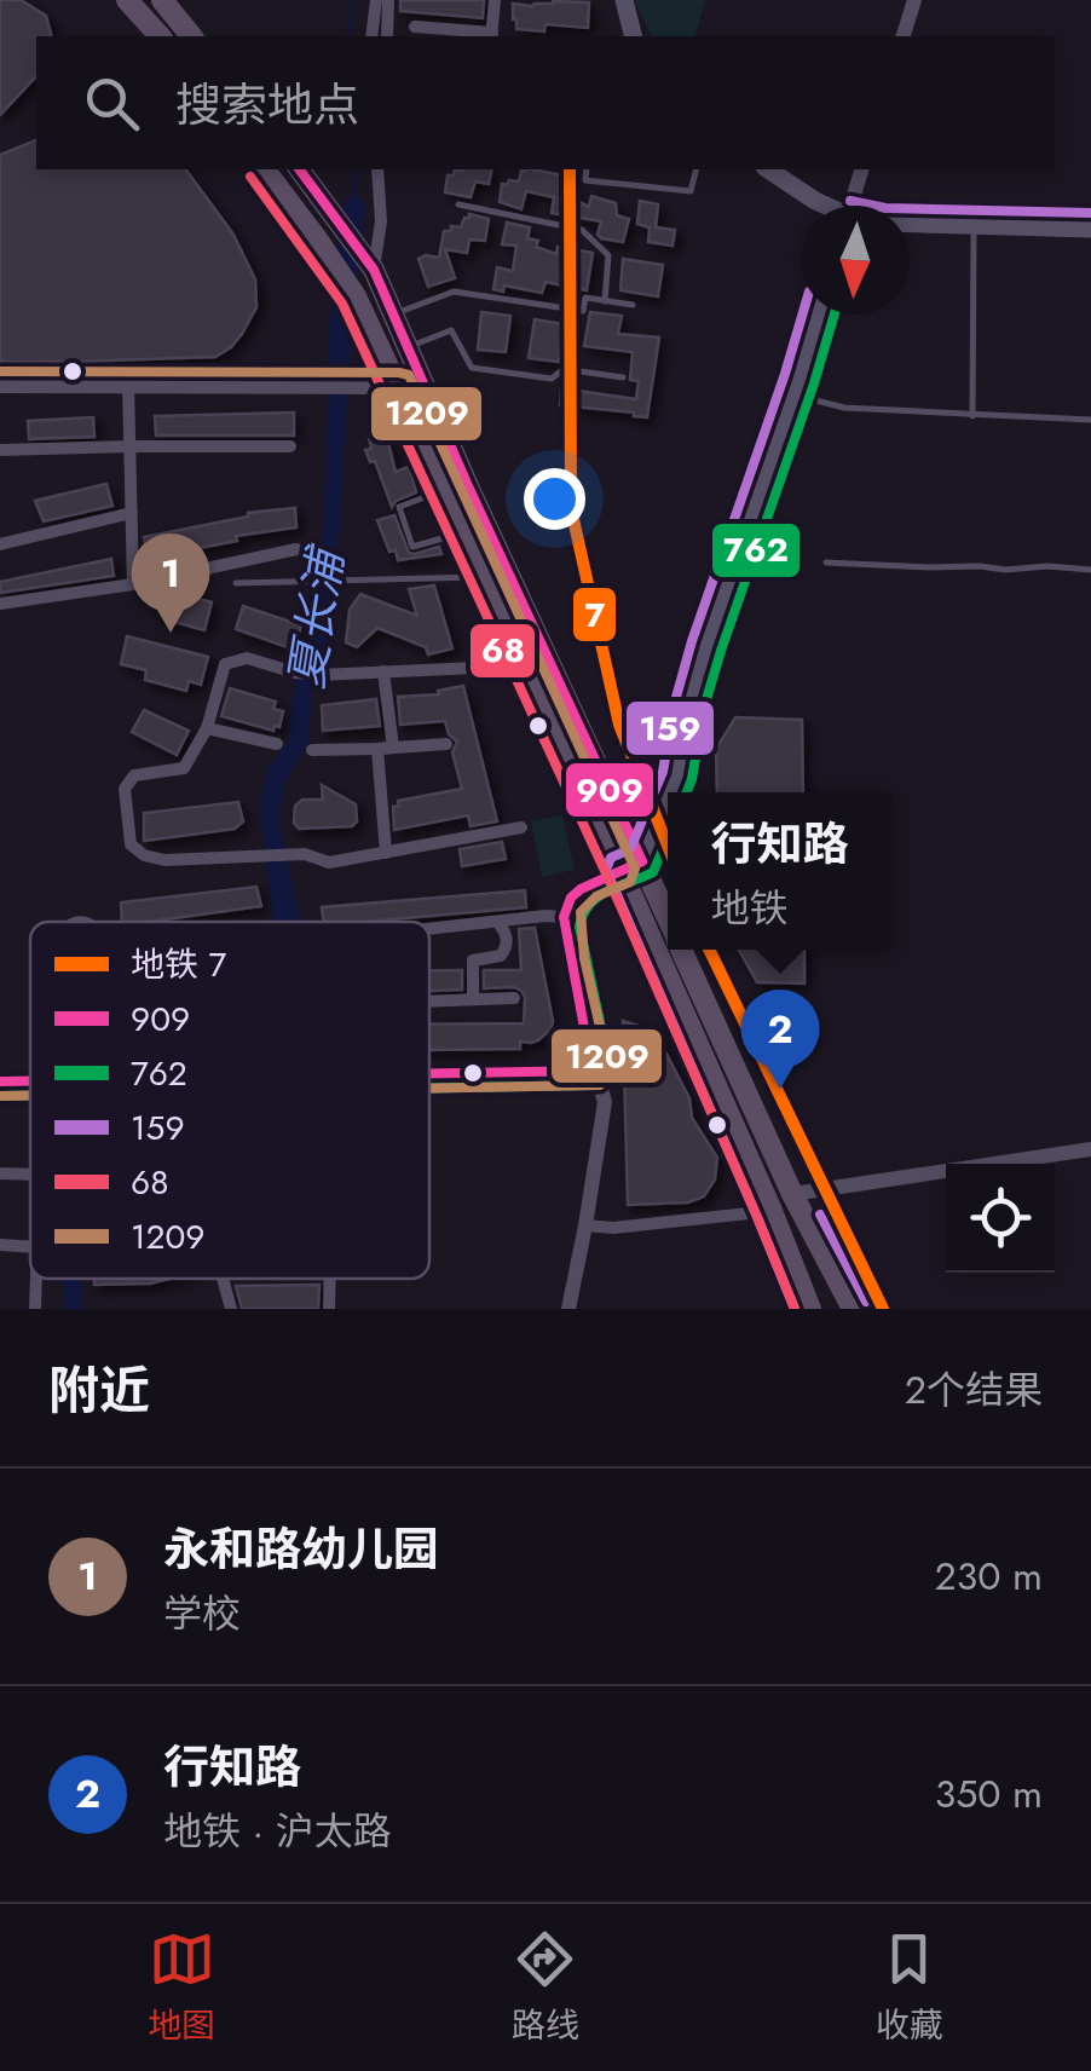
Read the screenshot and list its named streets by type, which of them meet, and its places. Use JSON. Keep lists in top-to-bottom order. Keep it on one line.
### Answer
{"water":["夏长浦"],"lines":["metro line 7","transit line 909","transit line 68","transit line 159","transit line 762","transit line 1209"],"legend":["地铁 7","909","762","159","68","1209"],"north":"bottom","page":{"search":"搜索地点","pins":["1","2"],"popup":["行知路","地铁"],"heading":["附近","2个结果"],"list":[{"mark":"1","name":"永和路幼儿园","note":"学校","value":"230 m"},{"mark":"2","name":"行知路","note":"地铁 · 沪太路","value":"350 m"}],"nav":["地图","路线","收藏"]}}
